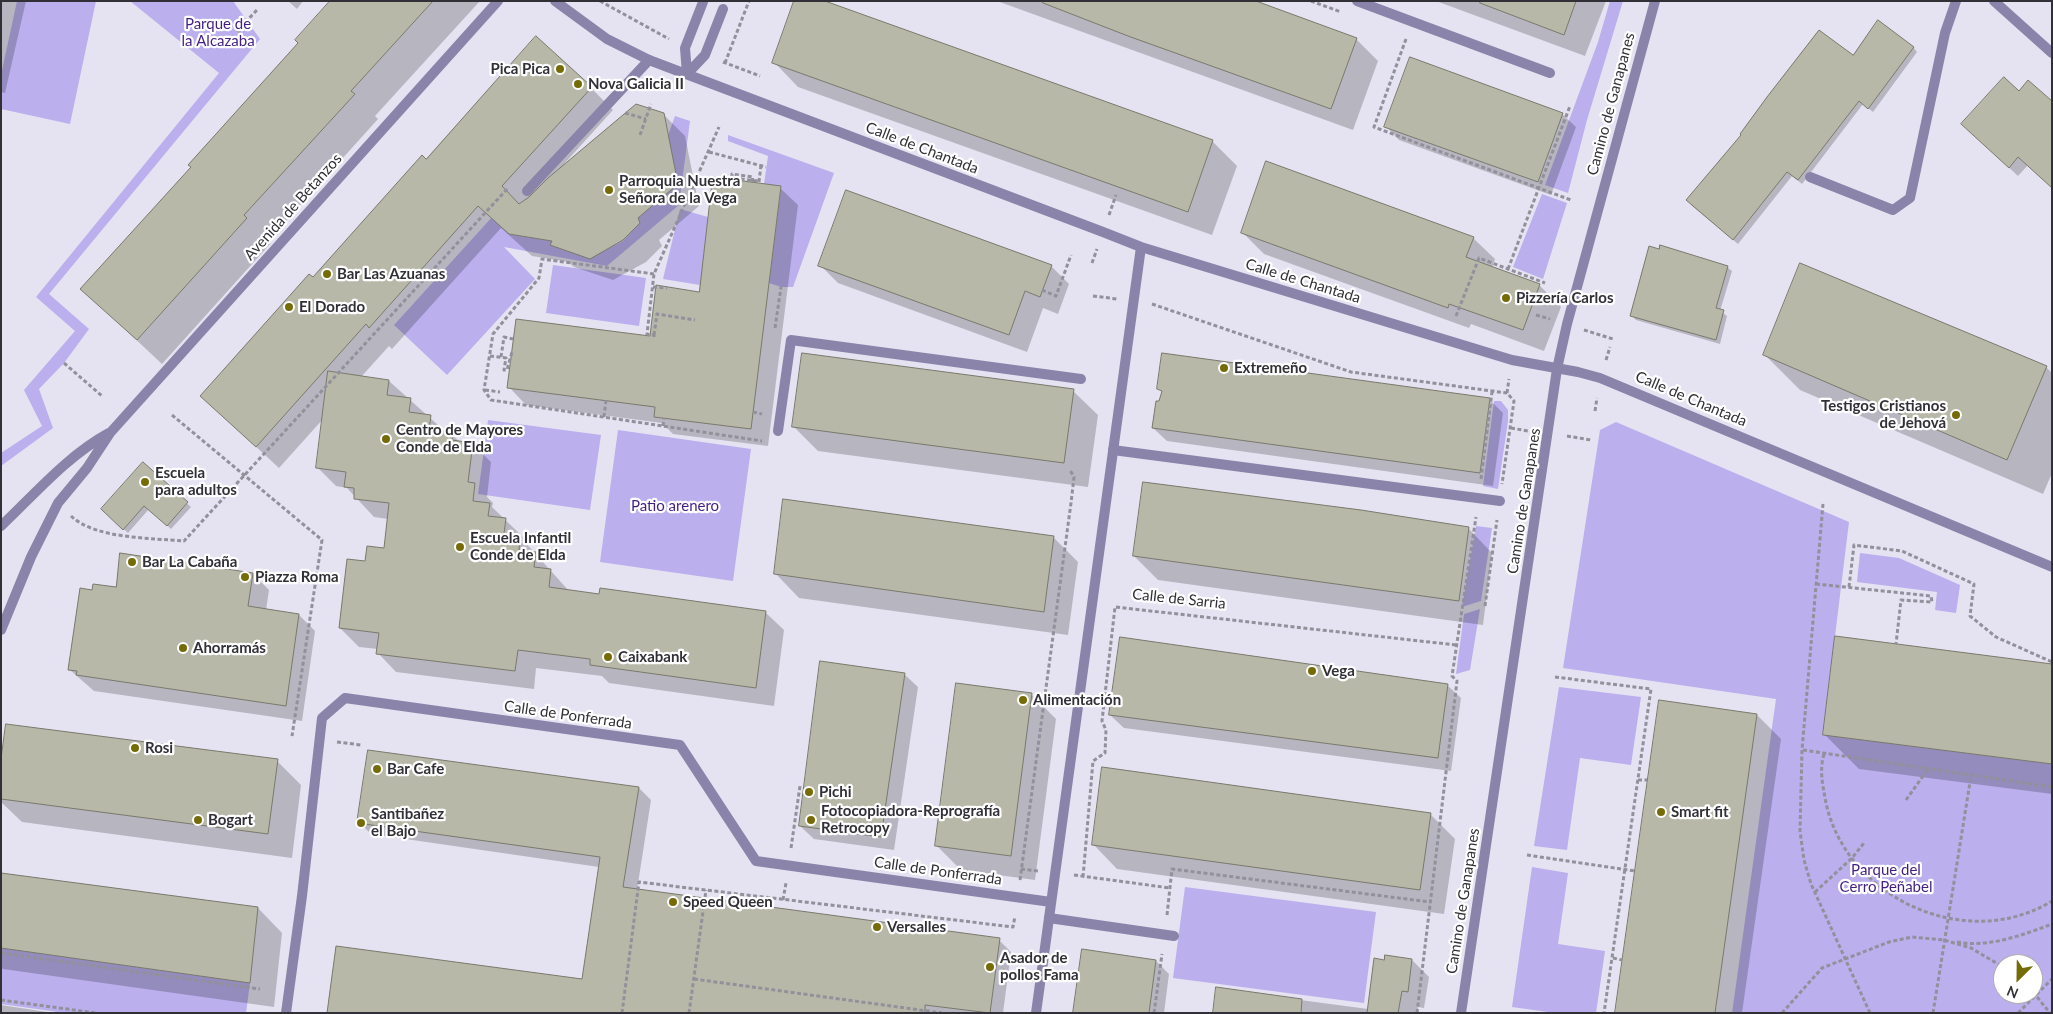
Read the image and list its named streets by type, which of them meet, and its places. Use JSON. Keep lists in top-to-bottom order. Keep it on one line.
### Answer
{"streets":{"street":["Camino de Ganapanes","Calle de Chantada","Avenida de Betanzos","Calle de Ponferrada"],"path":["Calle de Sarria"]},"crossings":[["Camino de Ganapanes","Calle de Chantada"]],"parks":["Parque de la Alcazaba","Patio arenero","Parque del Cerro Peñabel"],"places":["Pica Pica","Nova Galicia II","Parroquia Nuestra Señora de la Vega","Bar Las Azuanas","Pizzería Carlos","El Dorado","Extremeño","Testigos Cristianos de Jehová","Centro de Mayores Conde de Elda","Escuela para adultos","Escuela Infantil Conde de Elda","Bar La Cabaña","Piazza Roma","Ahorramás","Caixabank","Vega","Alimentación","Rosi","Bar Cafe","Pichi","Smart fit","Bogart","Fotocopiadora-Reprografía Retrocopy","Santibañez el Bajo","Speed Queen","Versalles","Asador de pollos Fama"],"north":"bottom left"}
